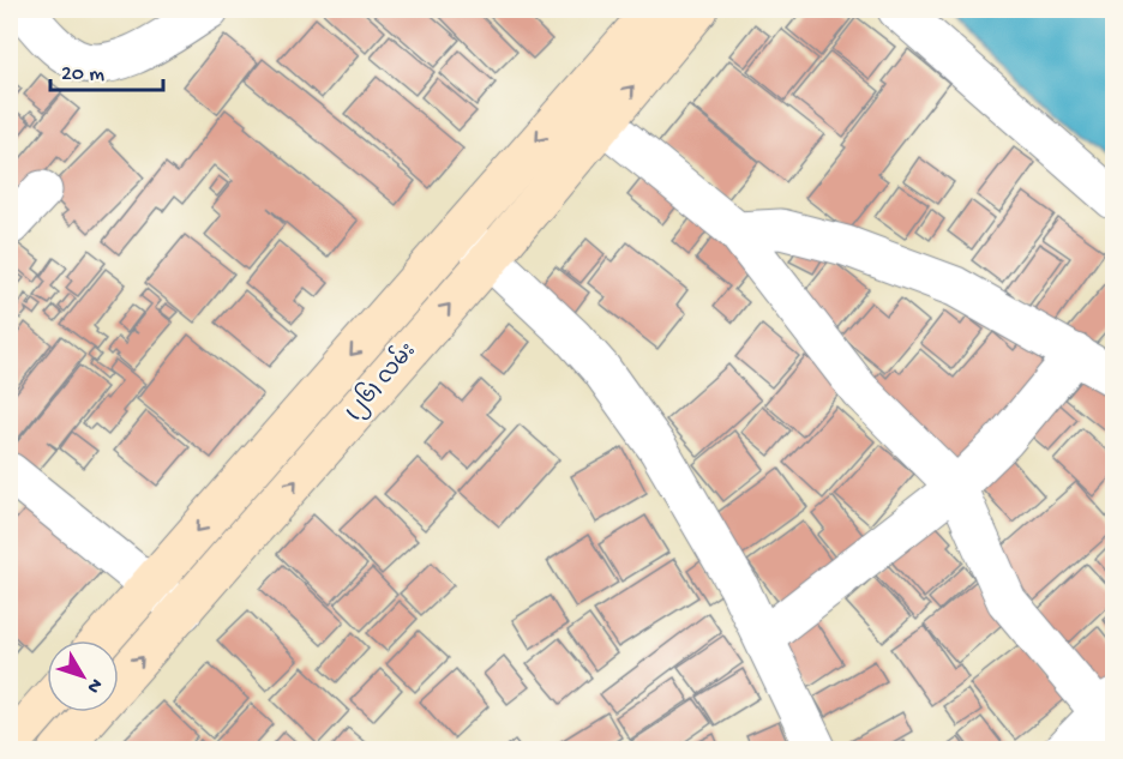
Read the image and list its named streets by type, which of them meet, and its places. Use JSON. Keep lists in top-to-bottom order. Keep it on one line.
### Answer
{"streets":{"main road":["(၂၆) လမ်း"]},"scale_bar":"20 m","north":"bottom right"}
